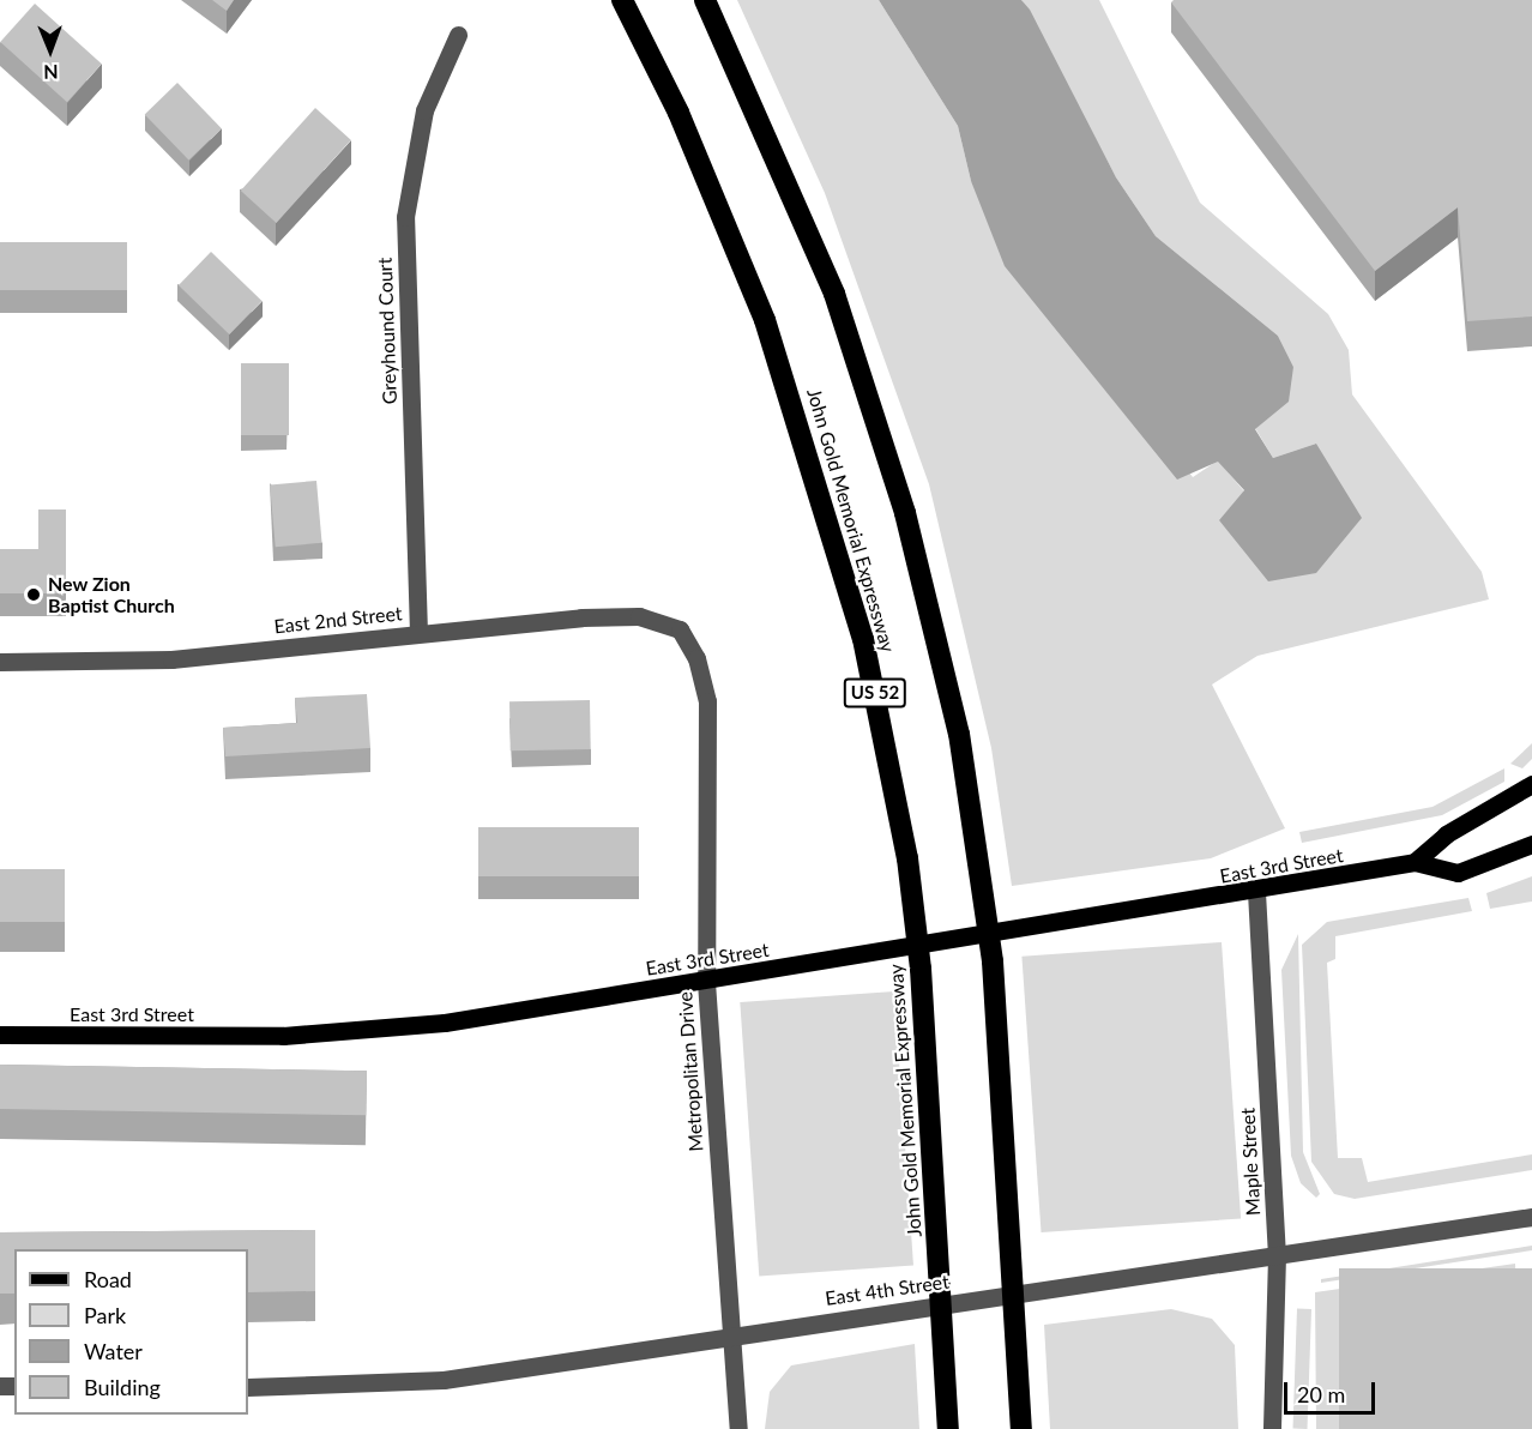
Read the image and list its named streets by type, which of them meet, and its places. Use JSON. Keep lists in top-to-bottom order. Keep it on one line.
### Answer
{"streets":{"highway":["John Gold Memorial Expressway","US 52"],"main road":["East 3rd Street"],"street":["Greyhound Court","East 2nd Street","Metropolitan Drive","Maple Street","East 4th Street"]},"crossings":[["Greyhound Court","East 2nd Street"],["East 2nd Street","Metropolitan Drive"],["East 3rd Street","Metropolitan Drive"],["East 3rd Street","Maple Street"],["Metropolitan Drive","East 4th Street"],["Maple Street","East 4th Street"]],"places":["New Zion Baptist Church"],"legend":["Road","Park","Water","Building"],"scale_bar":"20 m","north":"bottom"}
